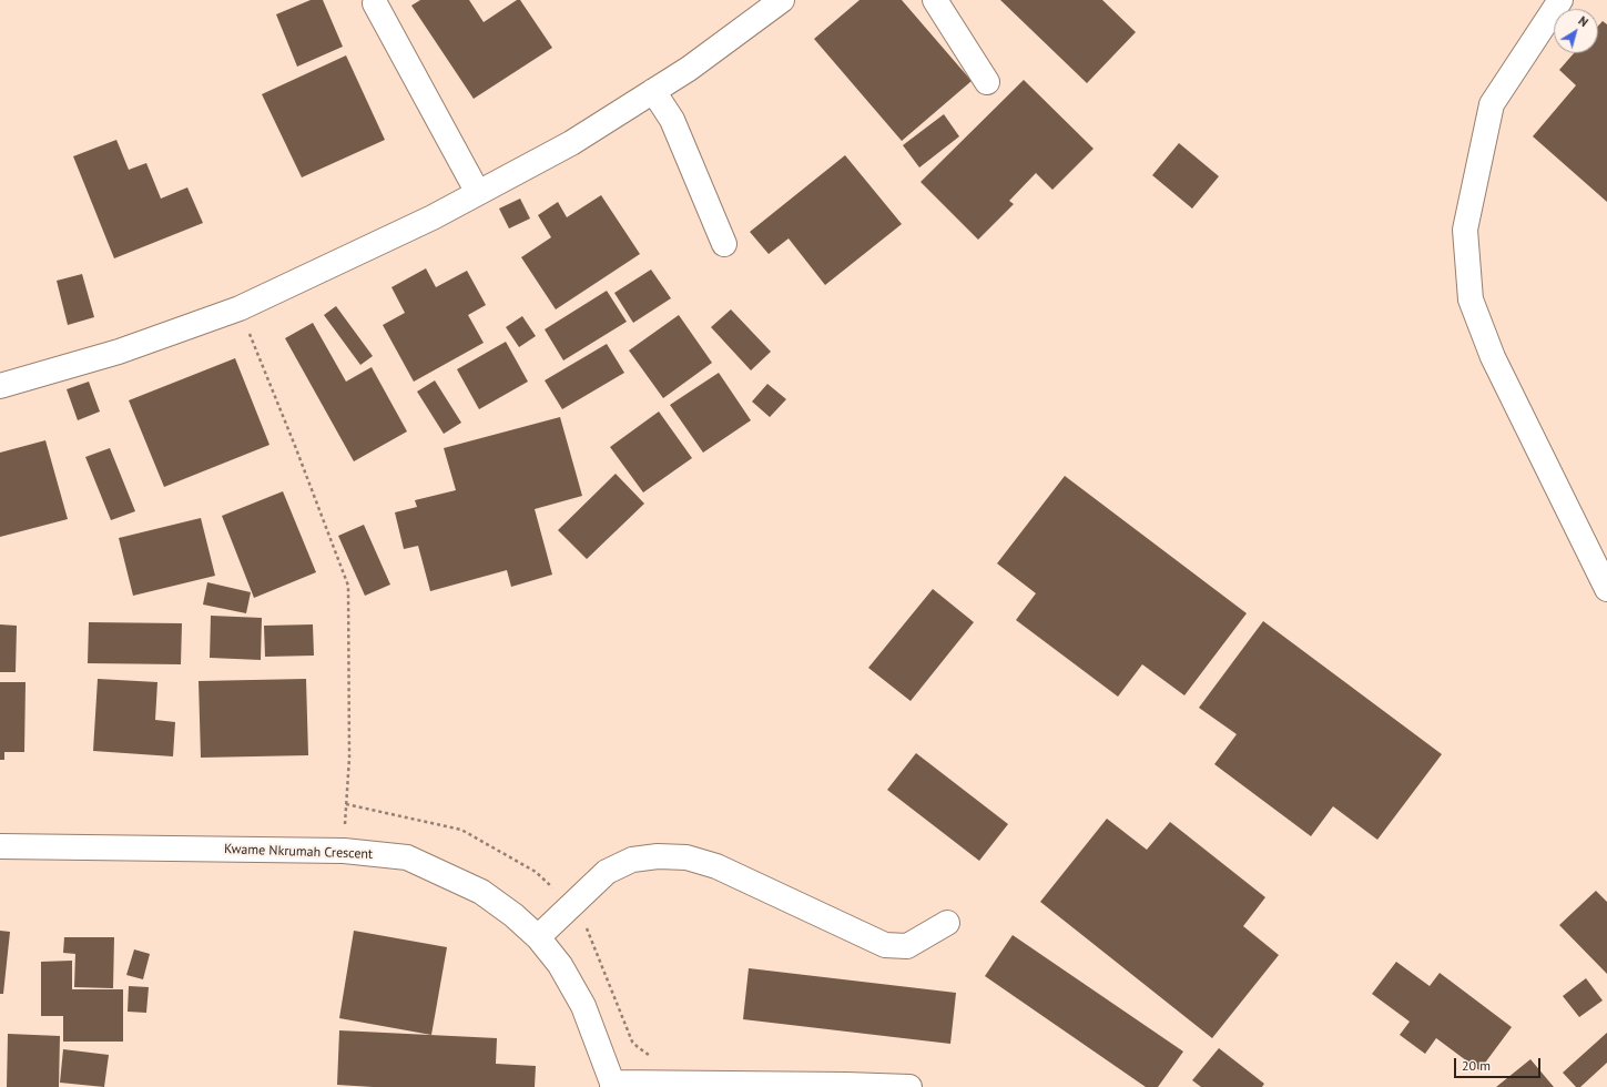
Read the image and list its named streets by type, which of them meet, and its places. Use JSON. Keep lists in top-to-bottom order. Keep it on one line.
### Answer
{"streets":{"street":["Kwame Nkrumah Crescent"]},"scale_bar":"20 m","north":"top right"}
